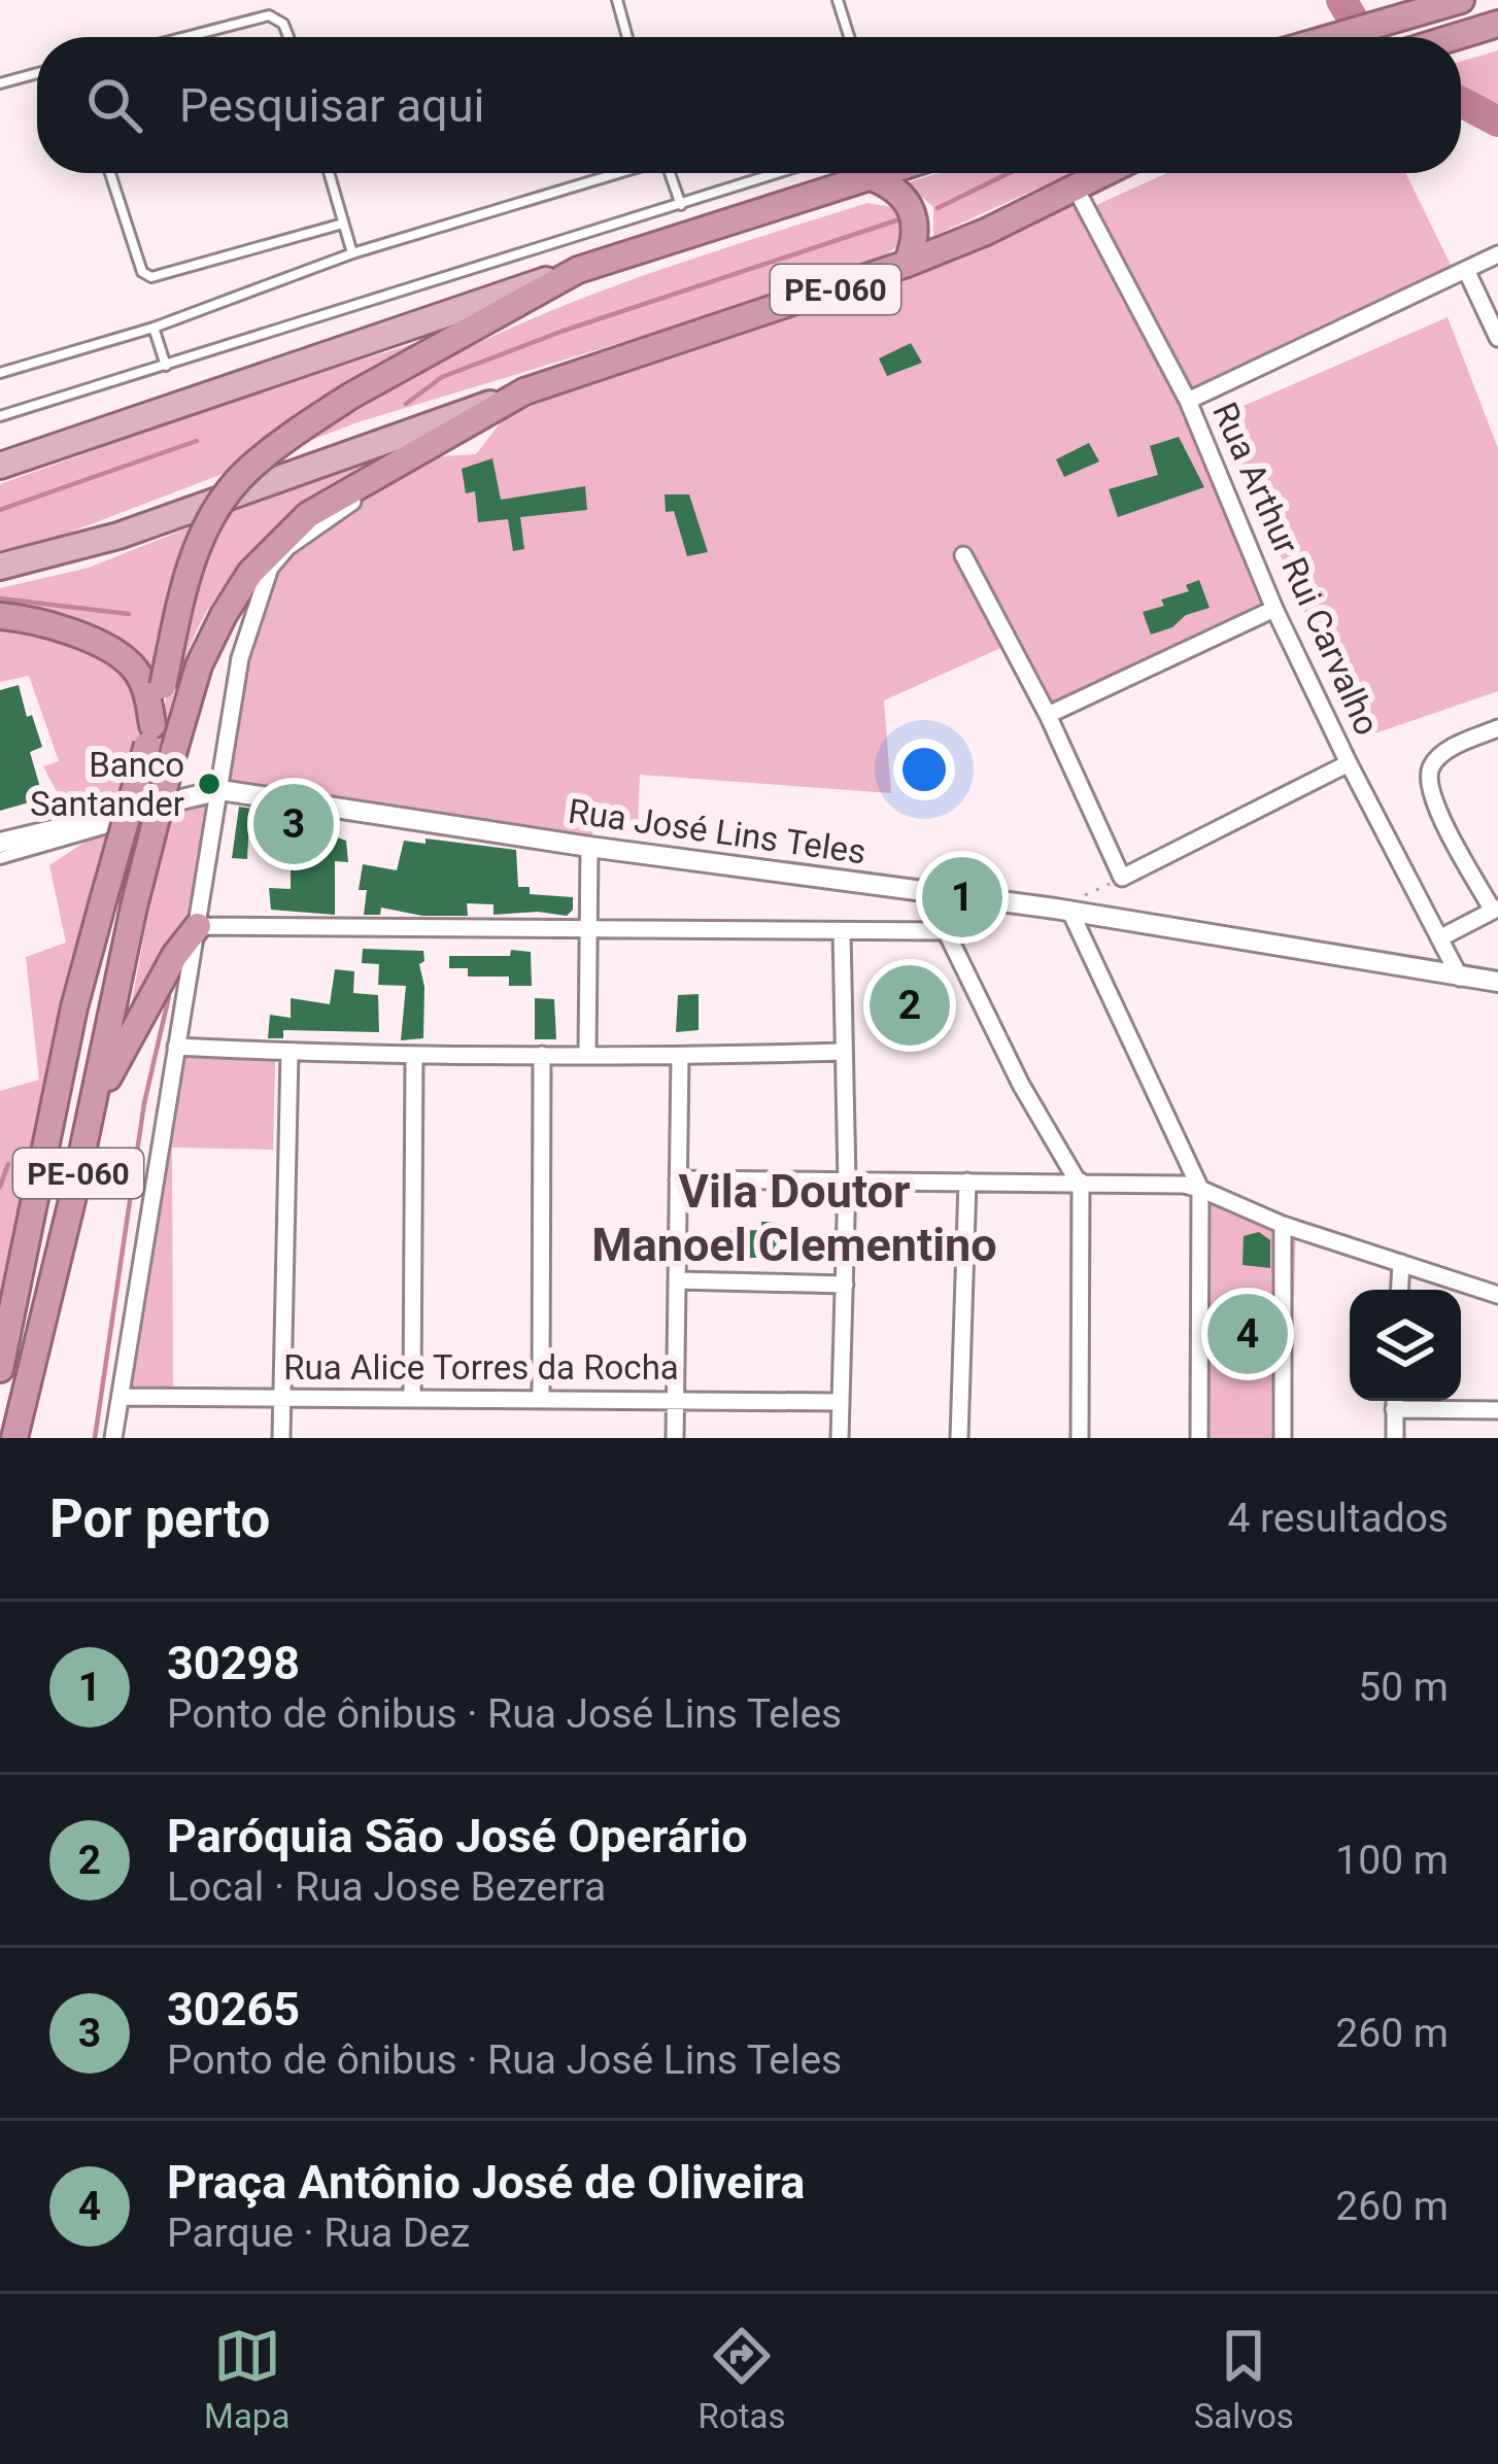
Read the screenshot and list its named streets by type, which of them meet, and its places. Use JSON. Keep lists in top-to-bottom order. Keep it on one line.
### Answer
{"streets":{"highway":["PE-060"],"street":["Rua Arthur Rui Carvalho","Rua José Lins Teles","Rua Alice Torres da Rocha"]},"crossings":[["PE-060","Rua Arthur Rui Carvalho"],["Rua Arthur Rui Carvalho","Rua José Lins Teles"]],"districts":["Vila Doutor Manoel Clementino"],"places":["Banco Santander"],"page":{"search":"Pesquisar aqui","pins":["3","1","2","4"],"heading":["Por perto","4 resultados"],"list":[{"mark":"1","name":"30298","note":"Ponto de ônibus · Rua José Lins Teles","value":"50 m"},{"mark":"2","name":"Paróquia São José Operário","note":"Local · Rua Jose Bezerra","value":"100 m"},{"mark":"3","name":"30265","note":"Ponto de ônibus · Rua José Lins Teles","value":"260 m"},{"mark":"4","name":"Praça Antônio José de Oliveira","note":"Parque · Rua Dez","value":"260 m"}],"nav":["Mapa","Rotas","Salvos"]}}
